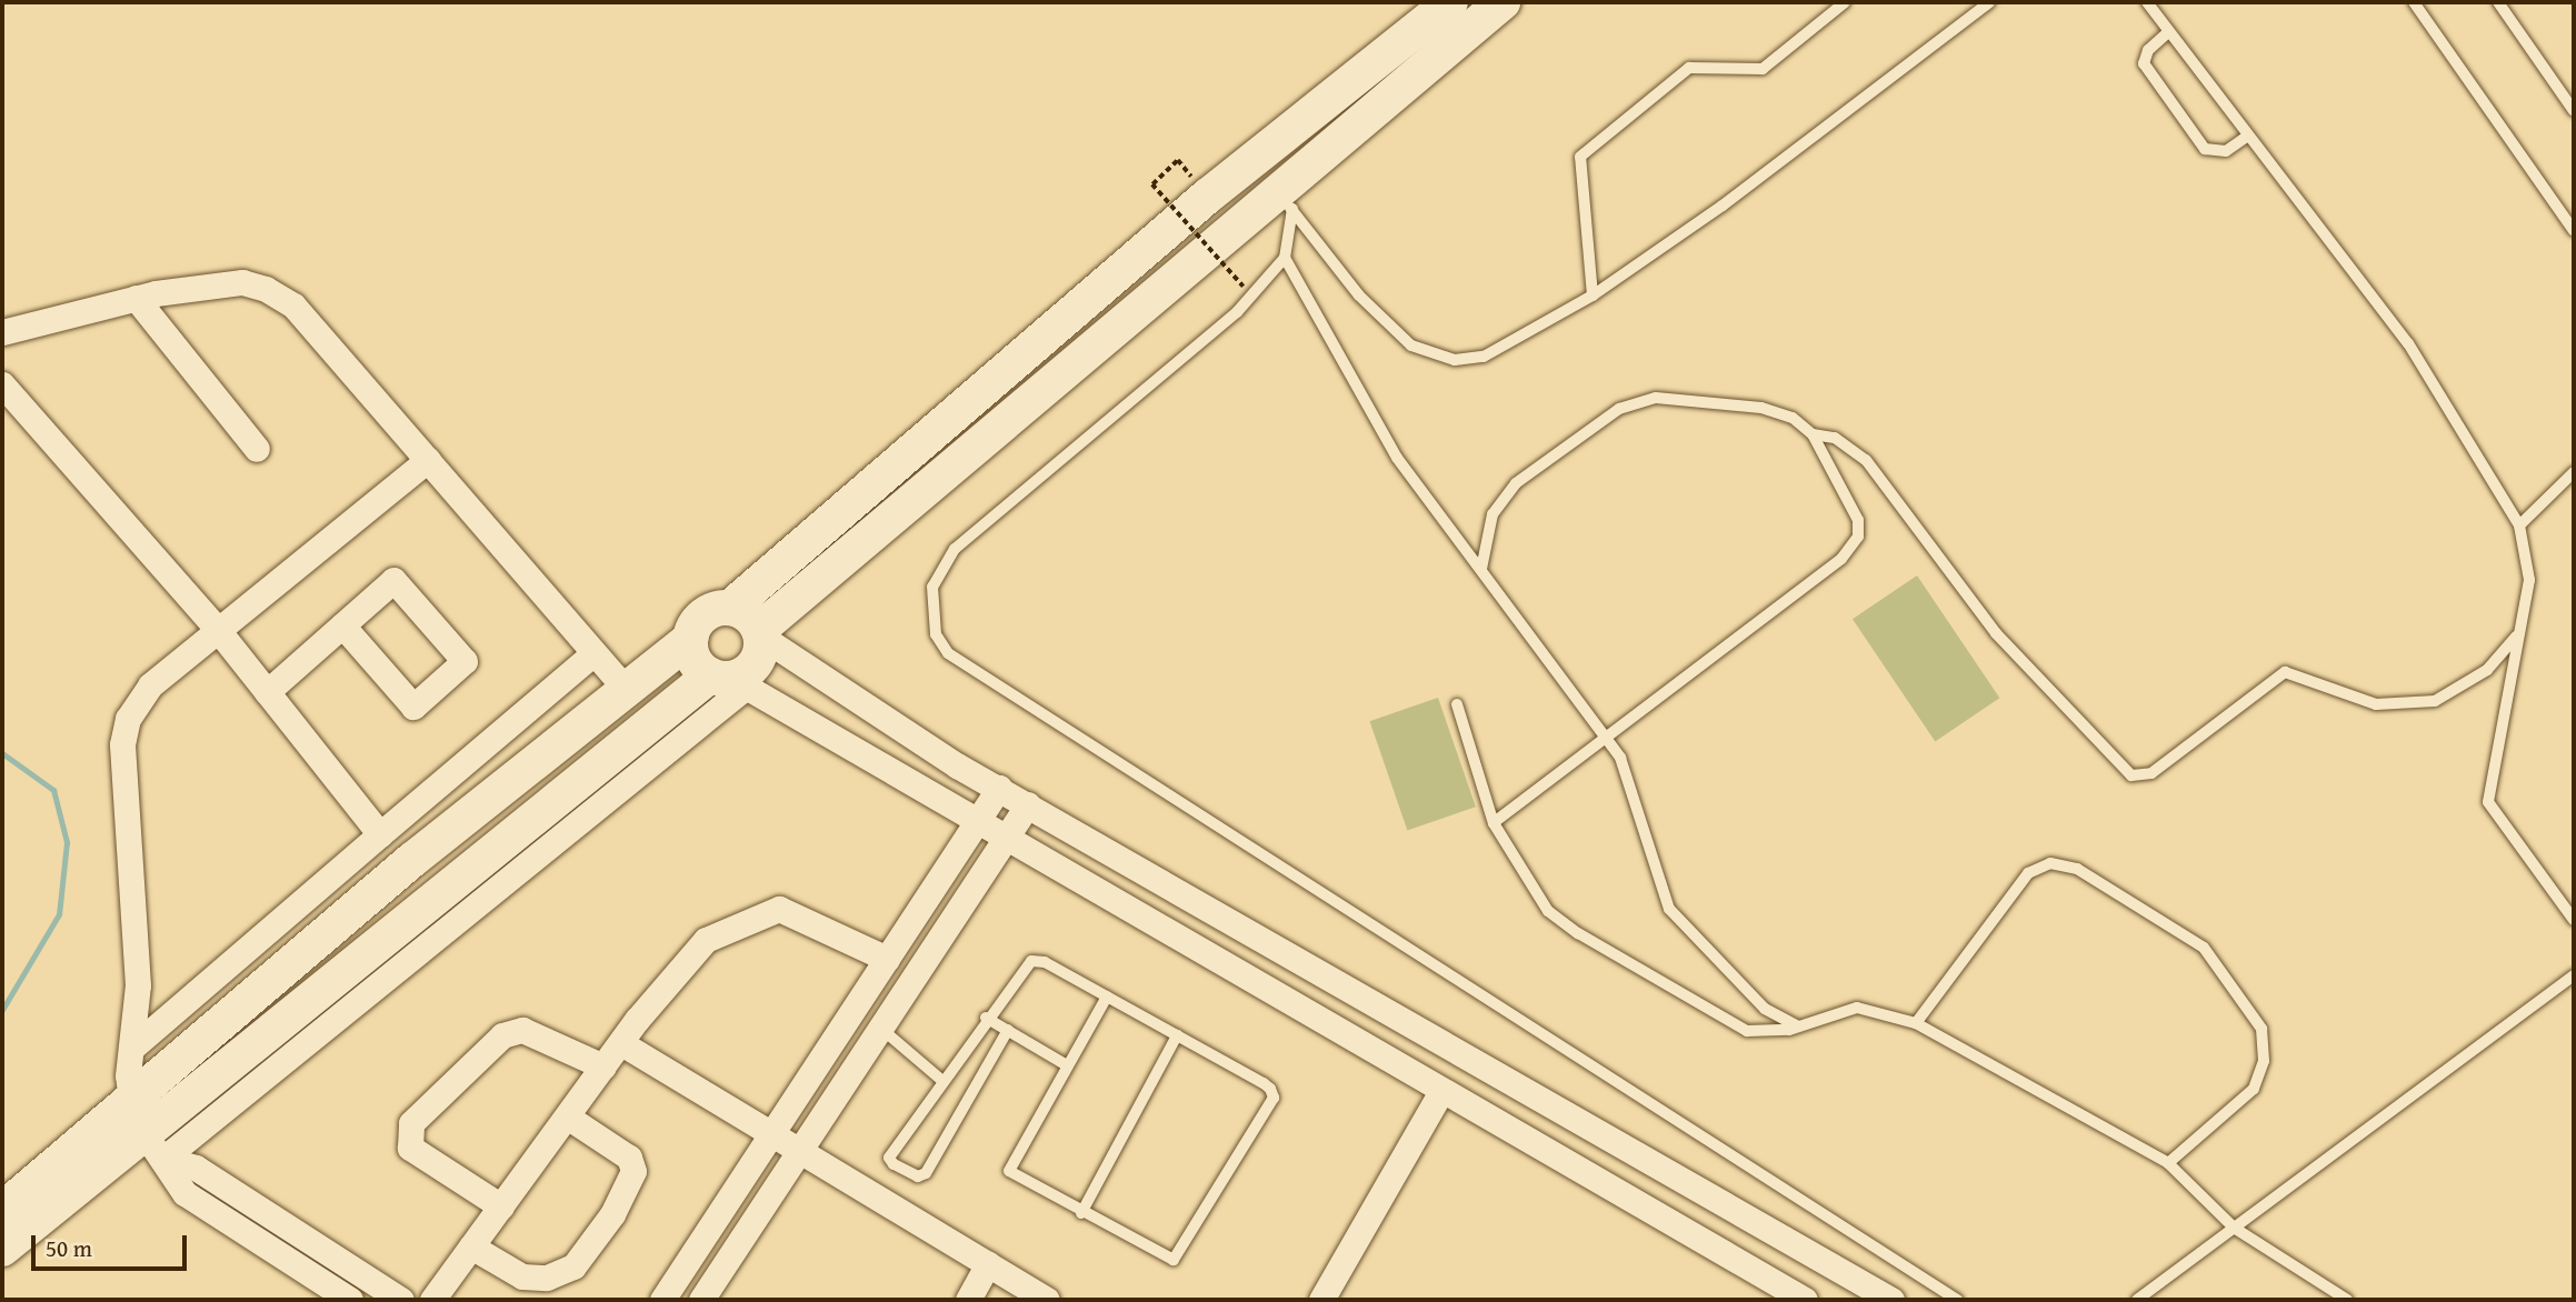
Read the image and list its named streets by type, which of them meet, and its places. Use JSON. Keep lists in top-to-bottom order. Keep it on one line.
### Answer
{"scale_bar":"50 m"}
